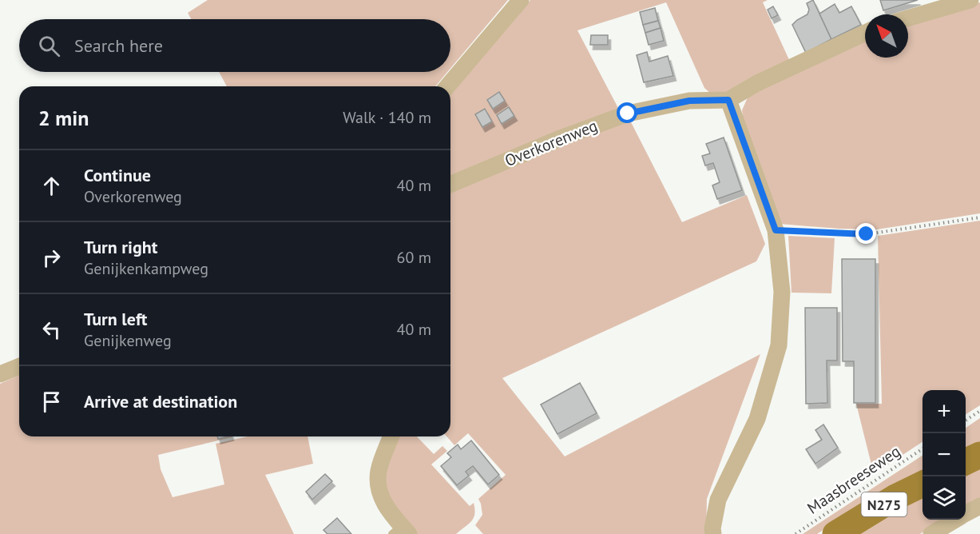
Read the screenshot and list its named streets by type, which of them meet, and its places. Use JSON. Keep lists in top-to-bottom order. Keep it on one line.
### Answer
{"streets":{"main road":["N275"],"street":["Overkorenweg"],"path":["Maasbreeseweg"]},"north":"top left","page":{"search":"Search here","heading":["2 min","Walk · 140 m"],"list":[["Continue","Overkorenweg","40 m"],["Turn right","Genijkenkampweg","60 m"],["Turn left","Genijkenweg","40 m"],"Arrive at destination"],"map_buttons":["+","−"]}}
